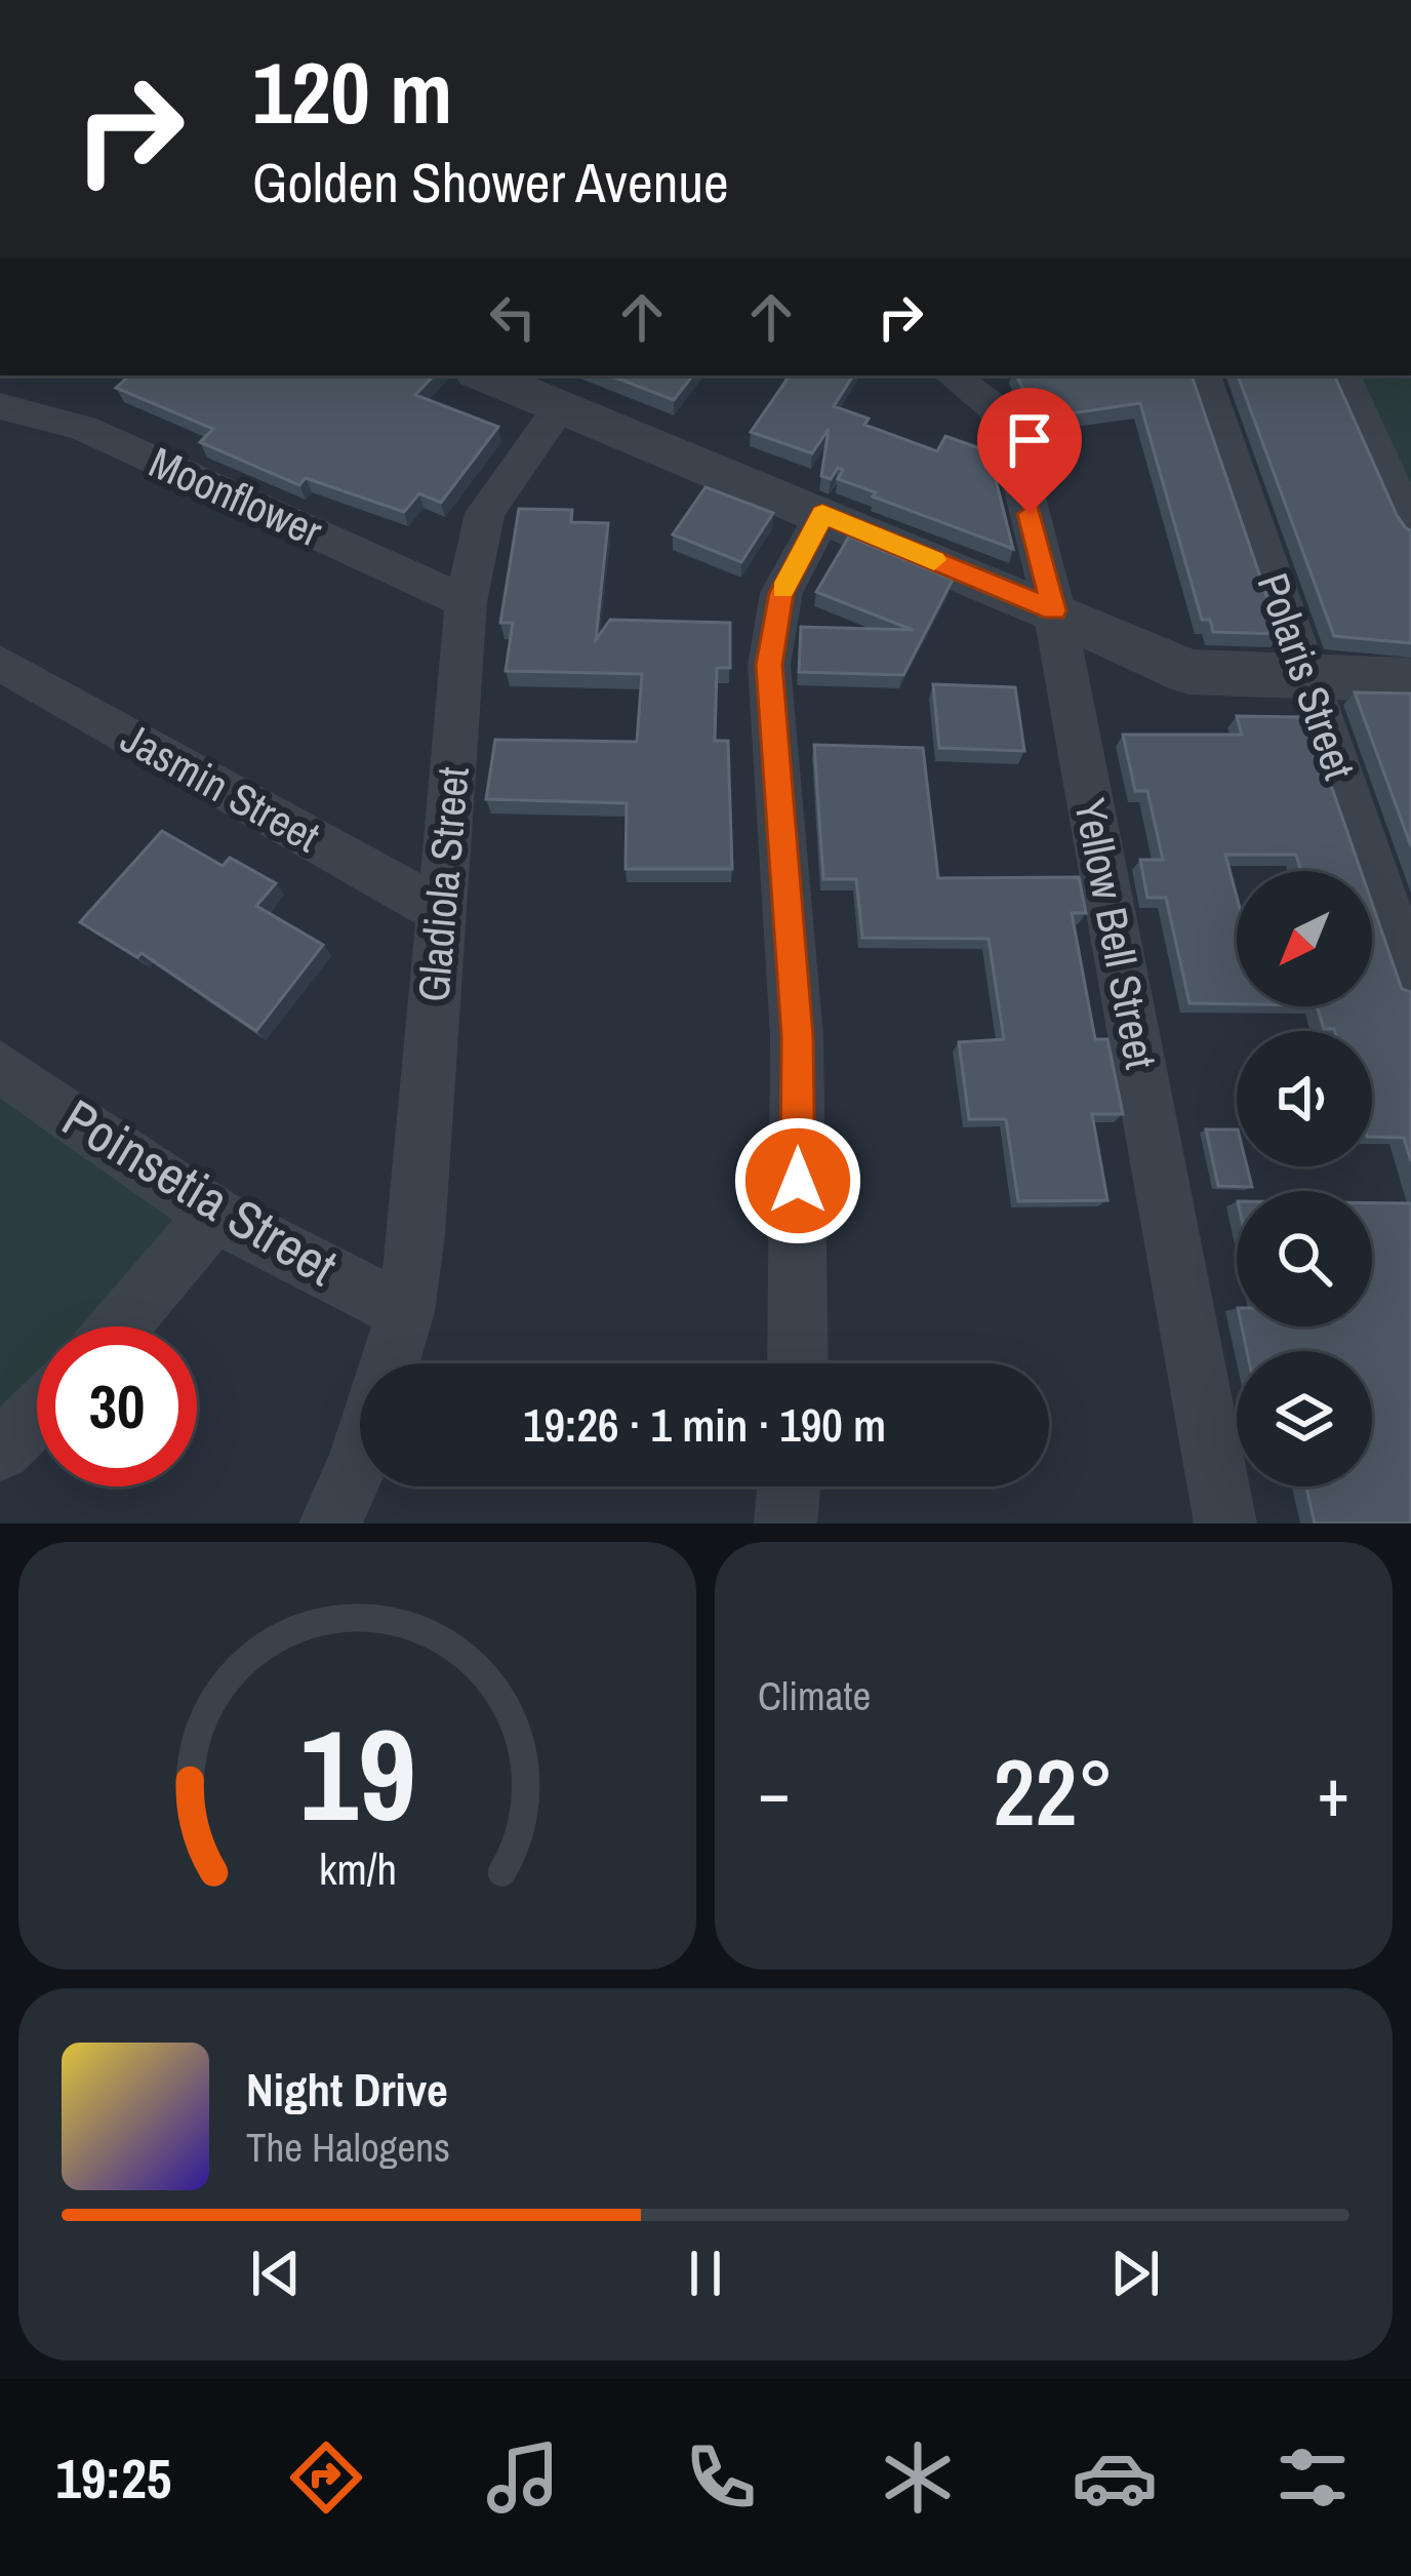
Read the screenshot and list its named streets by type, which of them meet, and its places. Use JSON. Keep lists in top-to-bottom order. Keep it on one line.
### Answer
{"streets":{"street":["Moonflower","Polaris Street","Jasmin Street","Gladiola Street","Yellow Bell Street","Poinsetia Street"]},"crossings":[["Moonflower","Gladiola Street"],["Jasmin Street","Gladiola Street"],["Gladiola Street","Poinsetia Street"]],"north":"bottom left","page":{"turn":["120 m","Golden Shower Avenue"],"limit":"30","trip":"19:26 · 1 min · 190 m","tile":"Climate","heat":["−","22°","+"],"song":["Night Drive","The Halogens"],"tabs":"19:25","gauge":["19","km/h"]}}
